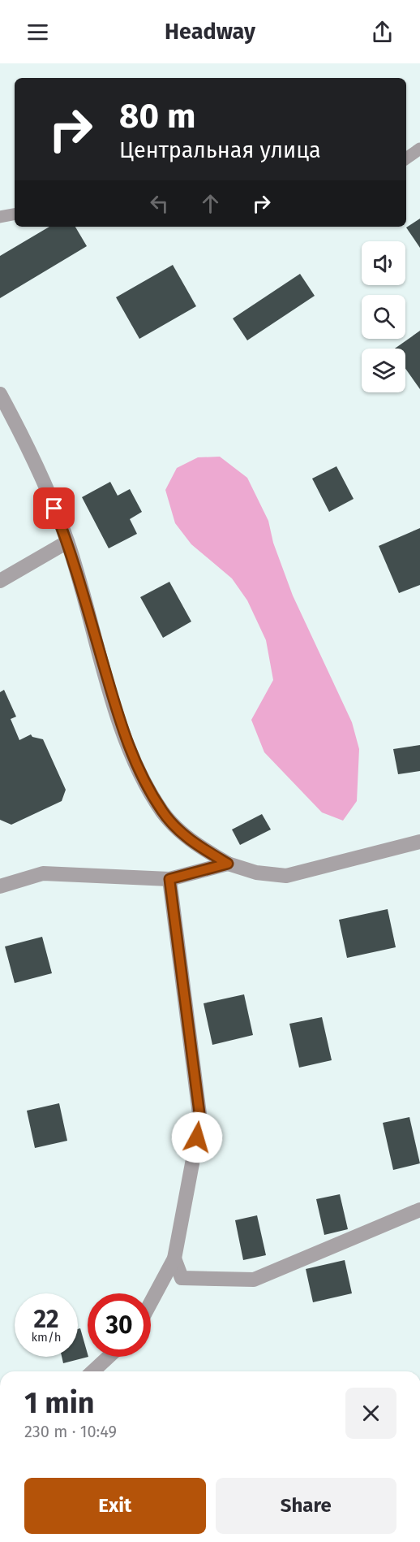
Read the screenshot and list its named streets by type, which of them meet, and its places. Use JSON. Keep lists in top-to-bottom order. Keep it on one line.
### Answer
{"page":{"header":"Headway","turn":["80 m","Центральная улица"],"speed":"22 km/h","limit":"30","heading":["1 min","230 m · 10:49"],"buttons":["Exit","Share"]}}
